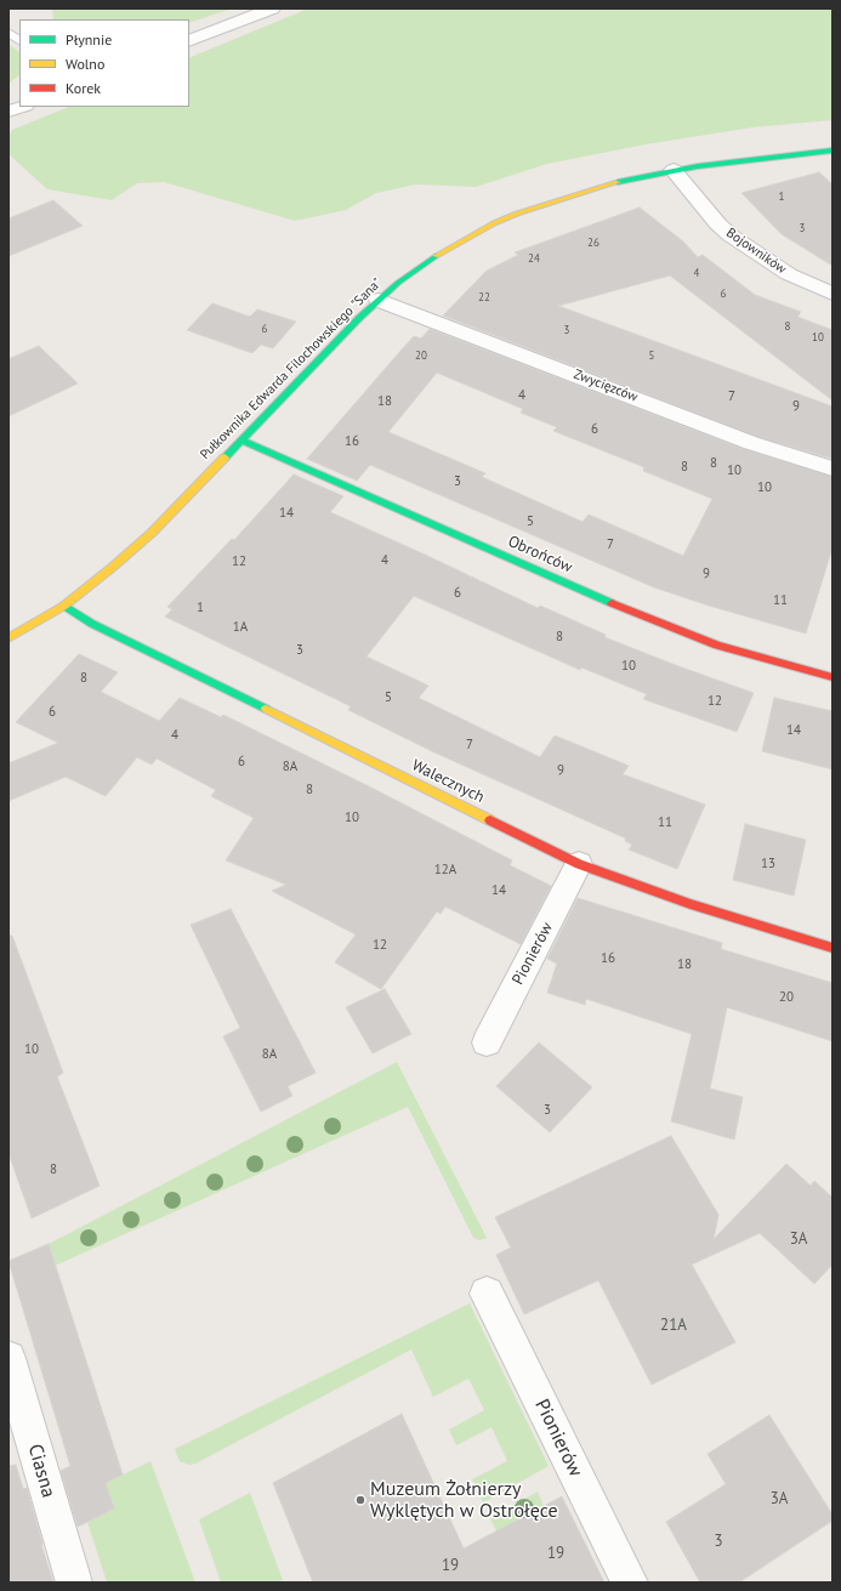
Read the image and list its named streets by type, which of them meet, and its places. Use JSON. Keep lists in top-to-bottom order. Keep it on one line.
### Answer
{"streets":{"street":["Bojowników","Pułkownika Edwarda Filochowskiego \"Sana\"","Zwycięzców","Obrońców","Walecznych","Pionierów","Ciasna"]},"crossings":[["Bojowników","Pułkownika Edwarda Filochowskiego \"Sana\""],["Pułkownika Edwarda Filochowskiego \"Sana\"","Zwycięzców"],["Pułkownika Edwarda Filochowskiego \"Sana\"","Obrońców"],["Pułkownika Edwarda Filochowskiego \"Sana\"","Walecznych"],["Walecznych","Pionierów"]],"places":["Muzeum Żołnierzy Wyklętych w Ostrołęce"],"house_numbers":["1","3","26","24","4","6","22","8","6","3","10","20","5","4","7","18","9","6","16","8","8","10","3","10","14","5","7","4","12","9","6","11","1","1A","8","3","10","8","5","12","6","14","4","7","6","8A","9","8","10","11","13","12A","14","12","16","18","20","10","8A","3","8","3A","21A","3A","3","19","19"],"legend":["Płynnie","Wolno","Korek"]}
